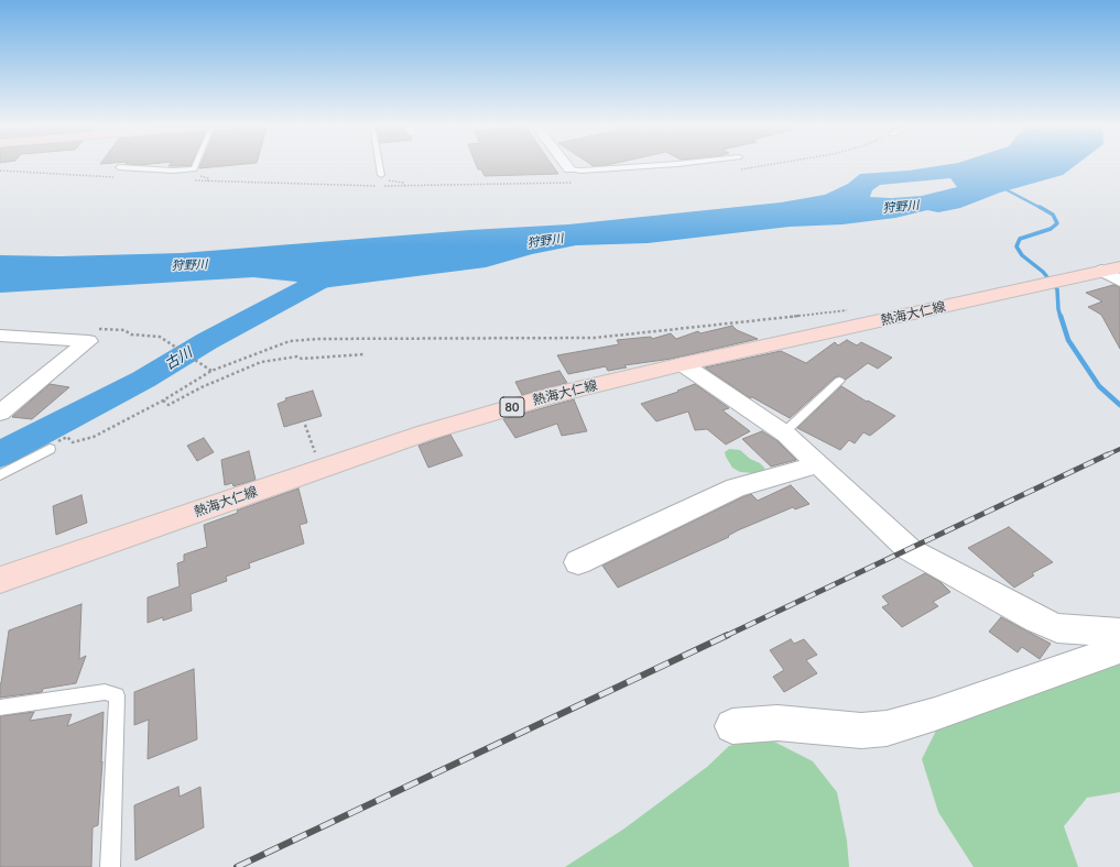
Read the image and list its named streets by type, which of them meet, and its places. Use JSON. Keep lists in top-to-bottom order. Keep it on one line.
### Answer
{"streets":{"main road":["熱海大仁線","80"]},"water":["狩野川","古川"]}
